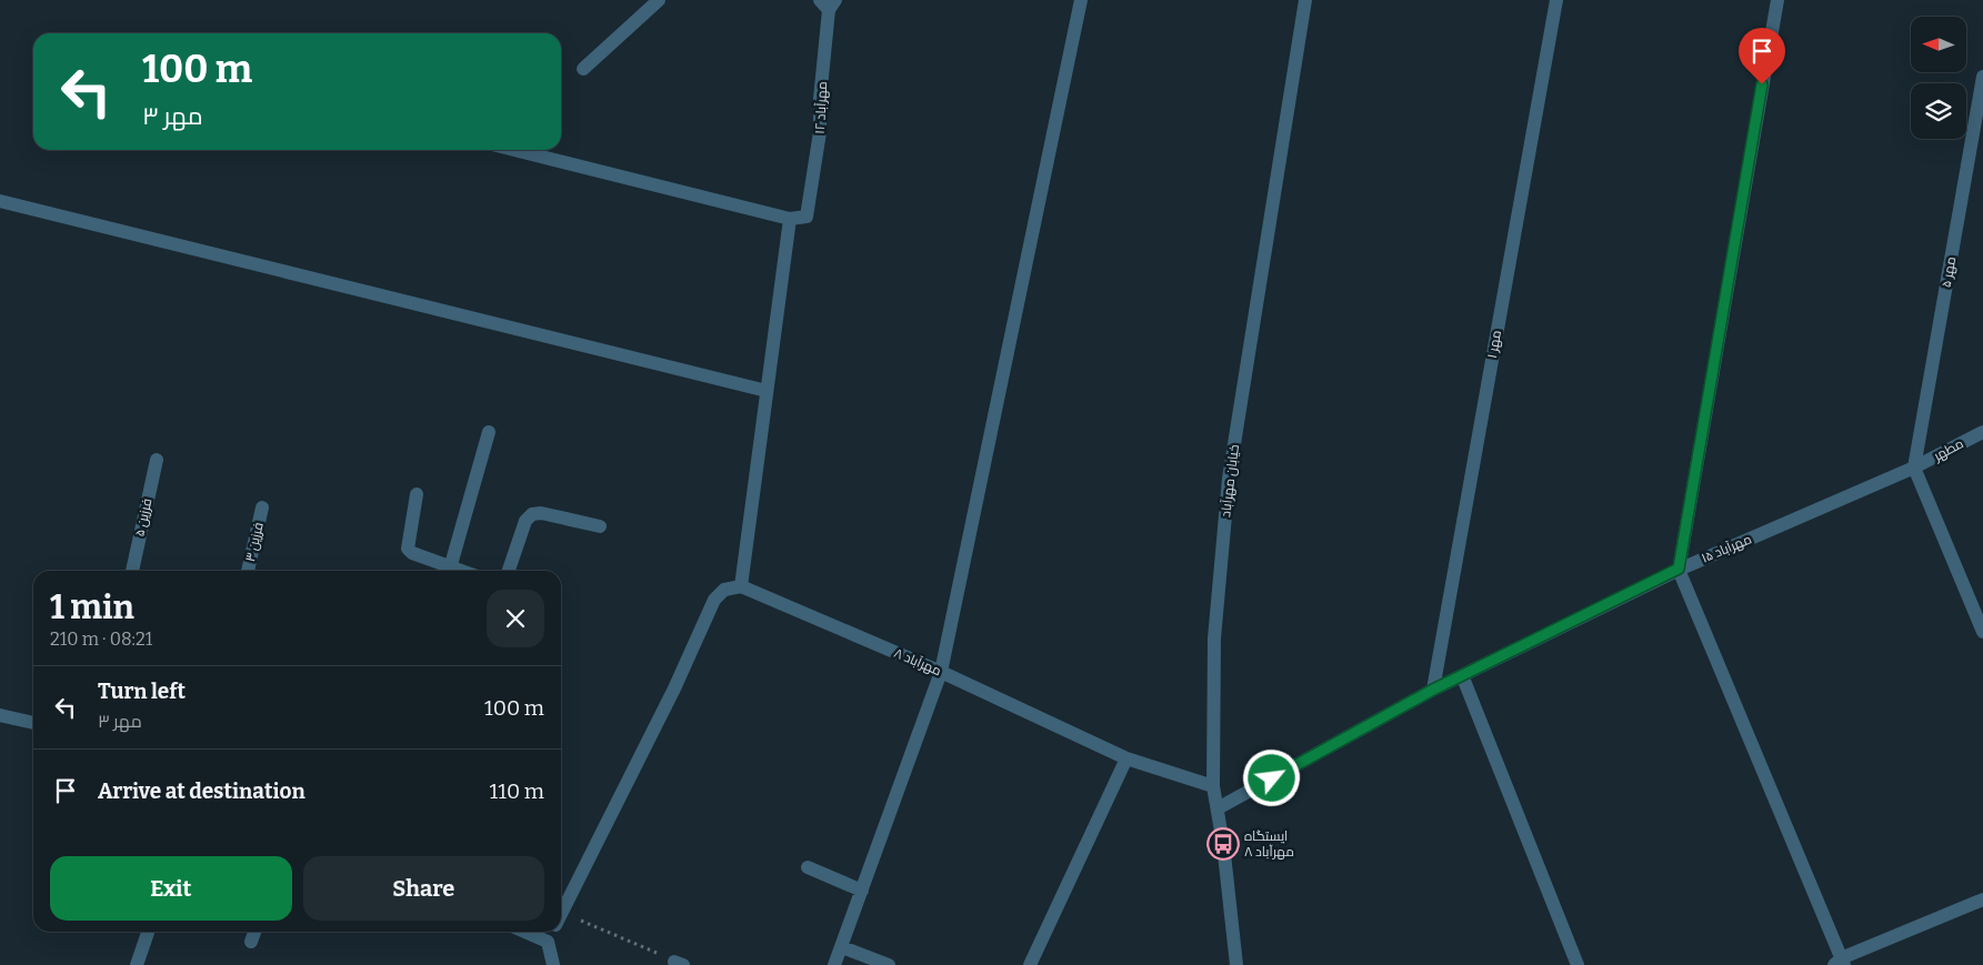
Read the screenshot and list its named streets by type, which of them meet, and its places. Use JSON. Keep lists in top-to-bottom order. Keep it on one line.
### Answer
{"streets":{"street":["مهرآباد ۱۲","مهر ۵","مهر ۱","مطهر","خیابان مهرآباد","فرزین ۵","فرزین ۳","مهرآباد ۱۵","مهرآباد ۸"]},"crossings":[["مهر ۵","مطهر"],["مهر ۵","مهرآباد ۱۵"],["مهر ۱","مهرآباد ۱۵"],["مطهر","مهرآباد ۱۵"],["خیابان مهرآباد","مهرآباد ۱۵"],["خیابان مهرآباد","مهرآباد ۸"]],"places":{"bus stop":["ایستگاه مهرآباد ۸"]},"north":"left","page":{"turn":["100 m","مهر ۳"],"heading":["1 min","210 m · 08:21"],"list":[{"name":"Turn left","note":"مهر ۳","value":"100 m"},{"name":"Arrive at destination","value":"110 m"}],"buttons":["Exit","Share"]}}
